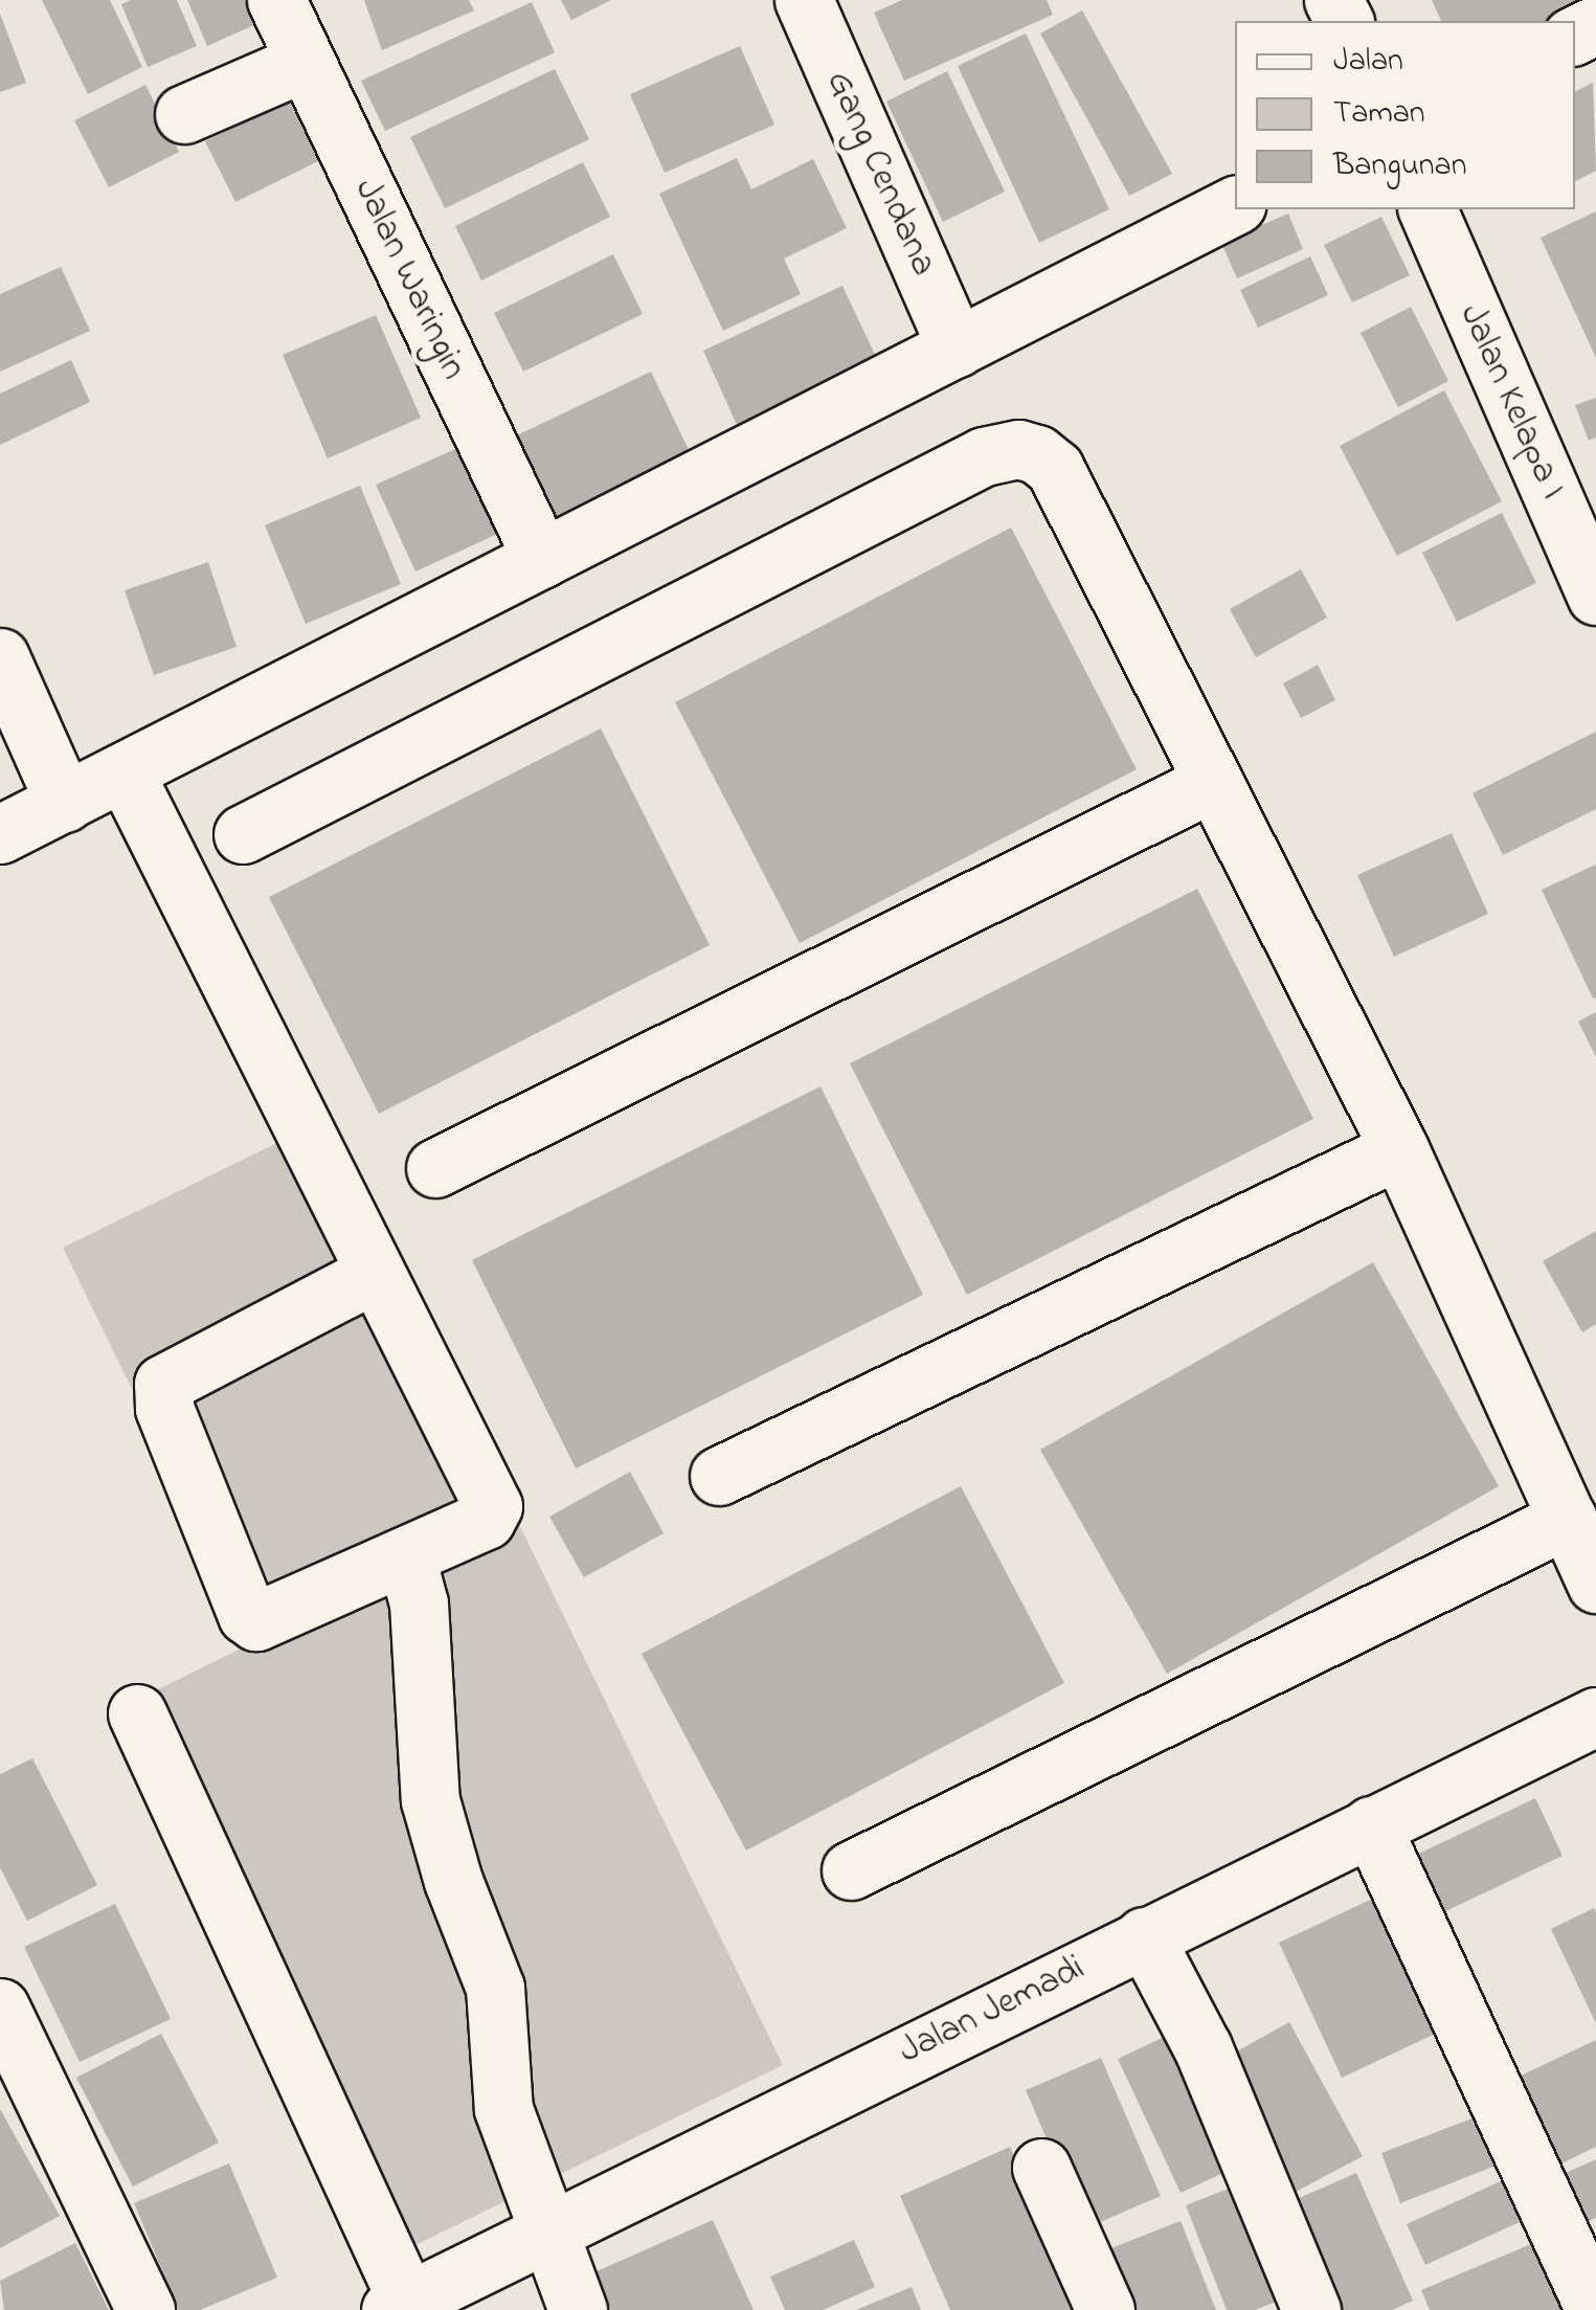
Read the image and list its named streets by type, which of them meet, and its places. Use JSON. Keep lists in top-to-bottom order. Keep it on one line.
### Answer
{"streets":{"street":["Gang Cendana","Jalan Waringin","Jalan Kelapa I","Jalan Jemadi"]},"legend":["Jalan","Taman","Bangunan"]}
